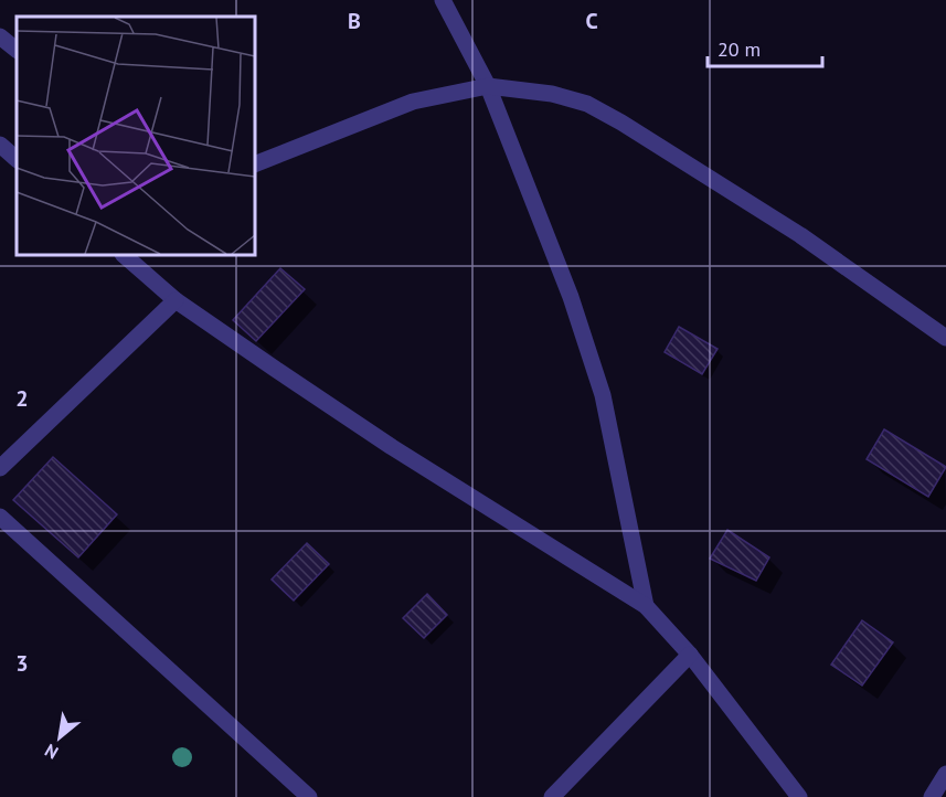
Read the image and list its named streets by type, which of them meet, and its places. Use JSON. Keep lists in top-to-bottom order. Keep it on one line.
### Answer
{"scale_bar":"20 m","north":"bottom left","grid":{"columns":["B","C"],"rows":["2","3"]}}
